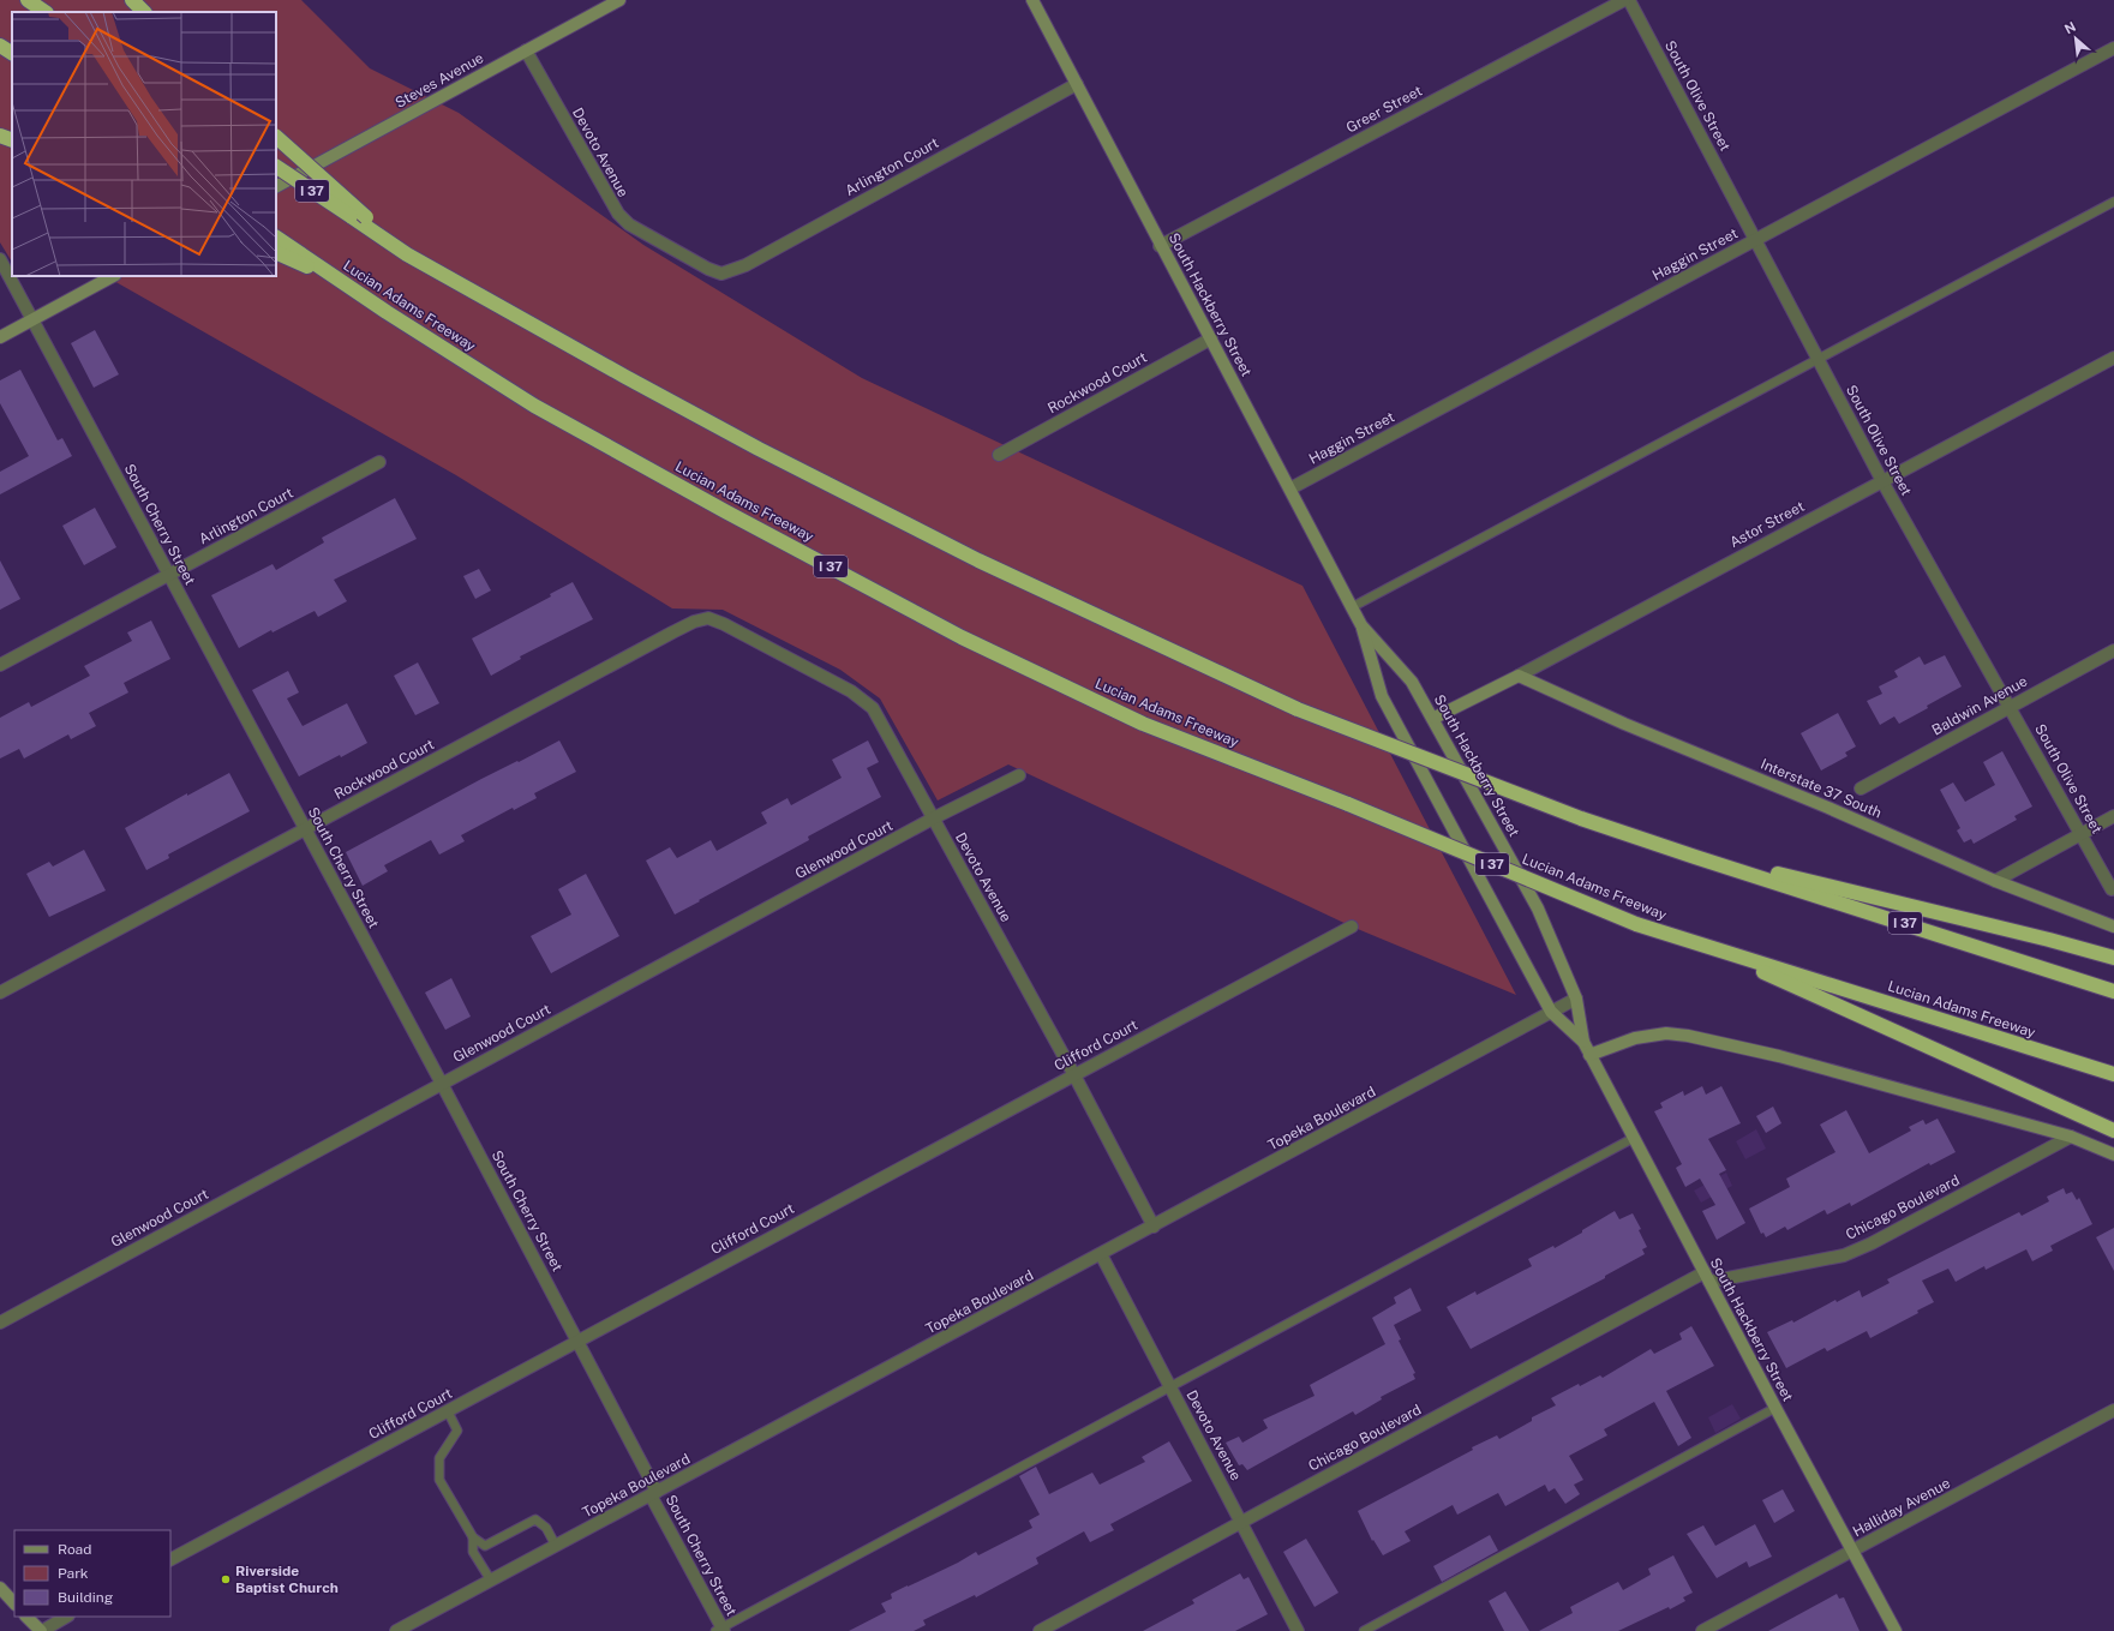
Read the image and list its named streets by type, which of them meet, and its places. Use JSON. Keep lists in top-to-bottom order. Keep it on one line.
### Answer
{"streets":{"highway":["I 37","Lucian Adams Freeway"],"main road":["Steves Avenue","South Hackberry Street","Astor Street","Interstate 37 South"],"street":["South Olive Street","Greer Street","Devoto Avenue","Arlington Court","Haggin Street","Rockwood Court","South Cherry Street","Baldwin Avenue","Glenwood Court","Clifford Court","Topeka Boulevard","Chicago Boulevard","Halliday Avenue"]},"crossings":[["Steves Avenue","Devoto Avenue"],["South Olive Street","Haggin Street"],["South Olive Street","Astor Street"],["South Olive Street","Baldwin Avenue"],["Greer Street","South Hackberry Street"],["Devoto Avenue","Arlington Court"],["Devoto Avenue","Rockwood Court"],["Devoto Avenue","Glenwood Court"],["Devoto Avenue","Clifford Court"],["Devoto Avenue","Topeka Boulevard"],["Devoto Avenue","Chicago Boulevard"],["Arlington Court","South Hackberry Street"],["Arlington Court","South Cherry Street"],["Haggin Street","South Hackberry Street"],["South Hackberry Street","Rockwood Court"],["South Hackberry Street","Astor Street"],["South Hackberry Street","Topeka Boulevard"],["South Hackberry Street","Chicago Boulevard"],["South Hackberry Street","Halliday Avenue"],["Rockwood Court","South Cherry Street"],["South Cherry Street","Glenwood Court"],["South Cherry Street","Clifford Court"],["South Cherry Street","Topeka Boulevard"],["Astor Street","Interstate 37 South"]],"places":["Riverside Baptist Church"],"legend":["Road","Park","Building"],"north":"top left"}
